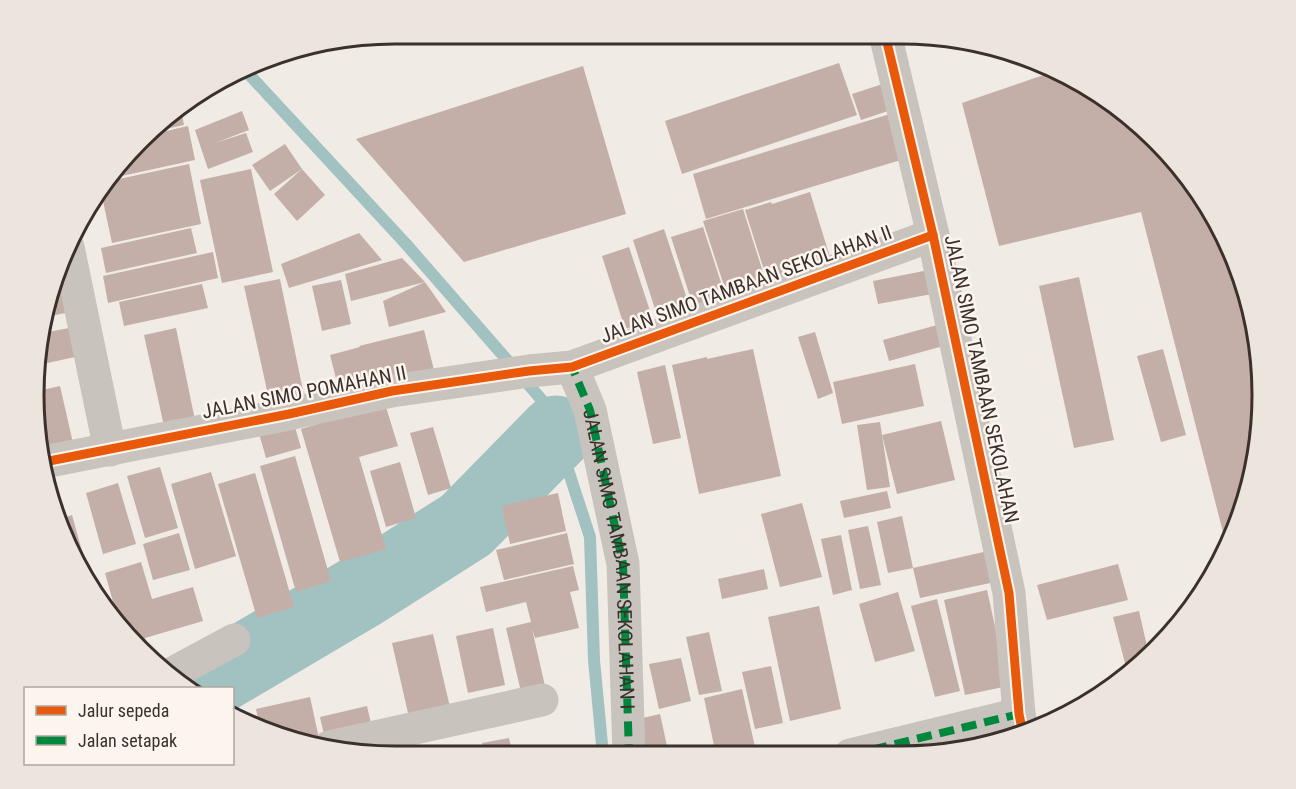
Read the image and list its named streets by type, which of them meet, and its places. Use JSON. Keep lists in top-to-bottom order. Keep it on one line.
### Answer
{"streets":{"street":["JALAN SIMO TAMBAAN SEKOLAHAN II","JALAN SIMO TAMBAAN SEKOLAHAN","JALAN SIMO POMAHAN II","JALAN SIMO TAMBAAN SEKOLAHAN I"]},"crossings":[["JALAN SIMO TAMBAAN SEKOLAHAN II","JALAN SIMO TAMBAAN SEKOLAHAN"],["JALAN SIMO TAMBAAN SEKOLAHAN II","JALAN SIMO POMAHAN II"],["JALAN SIMO TAMBAAN SEKOLAHAN II","JALAN SIMO TAMBAAN SEKOLAHAN I"],["JALAN SIMO POMAHAN II","JALAN SIMO TAMBAAN SEKOLAHAN I"]],"legend":["Jalur sepeda","Jalan setapak"]}
